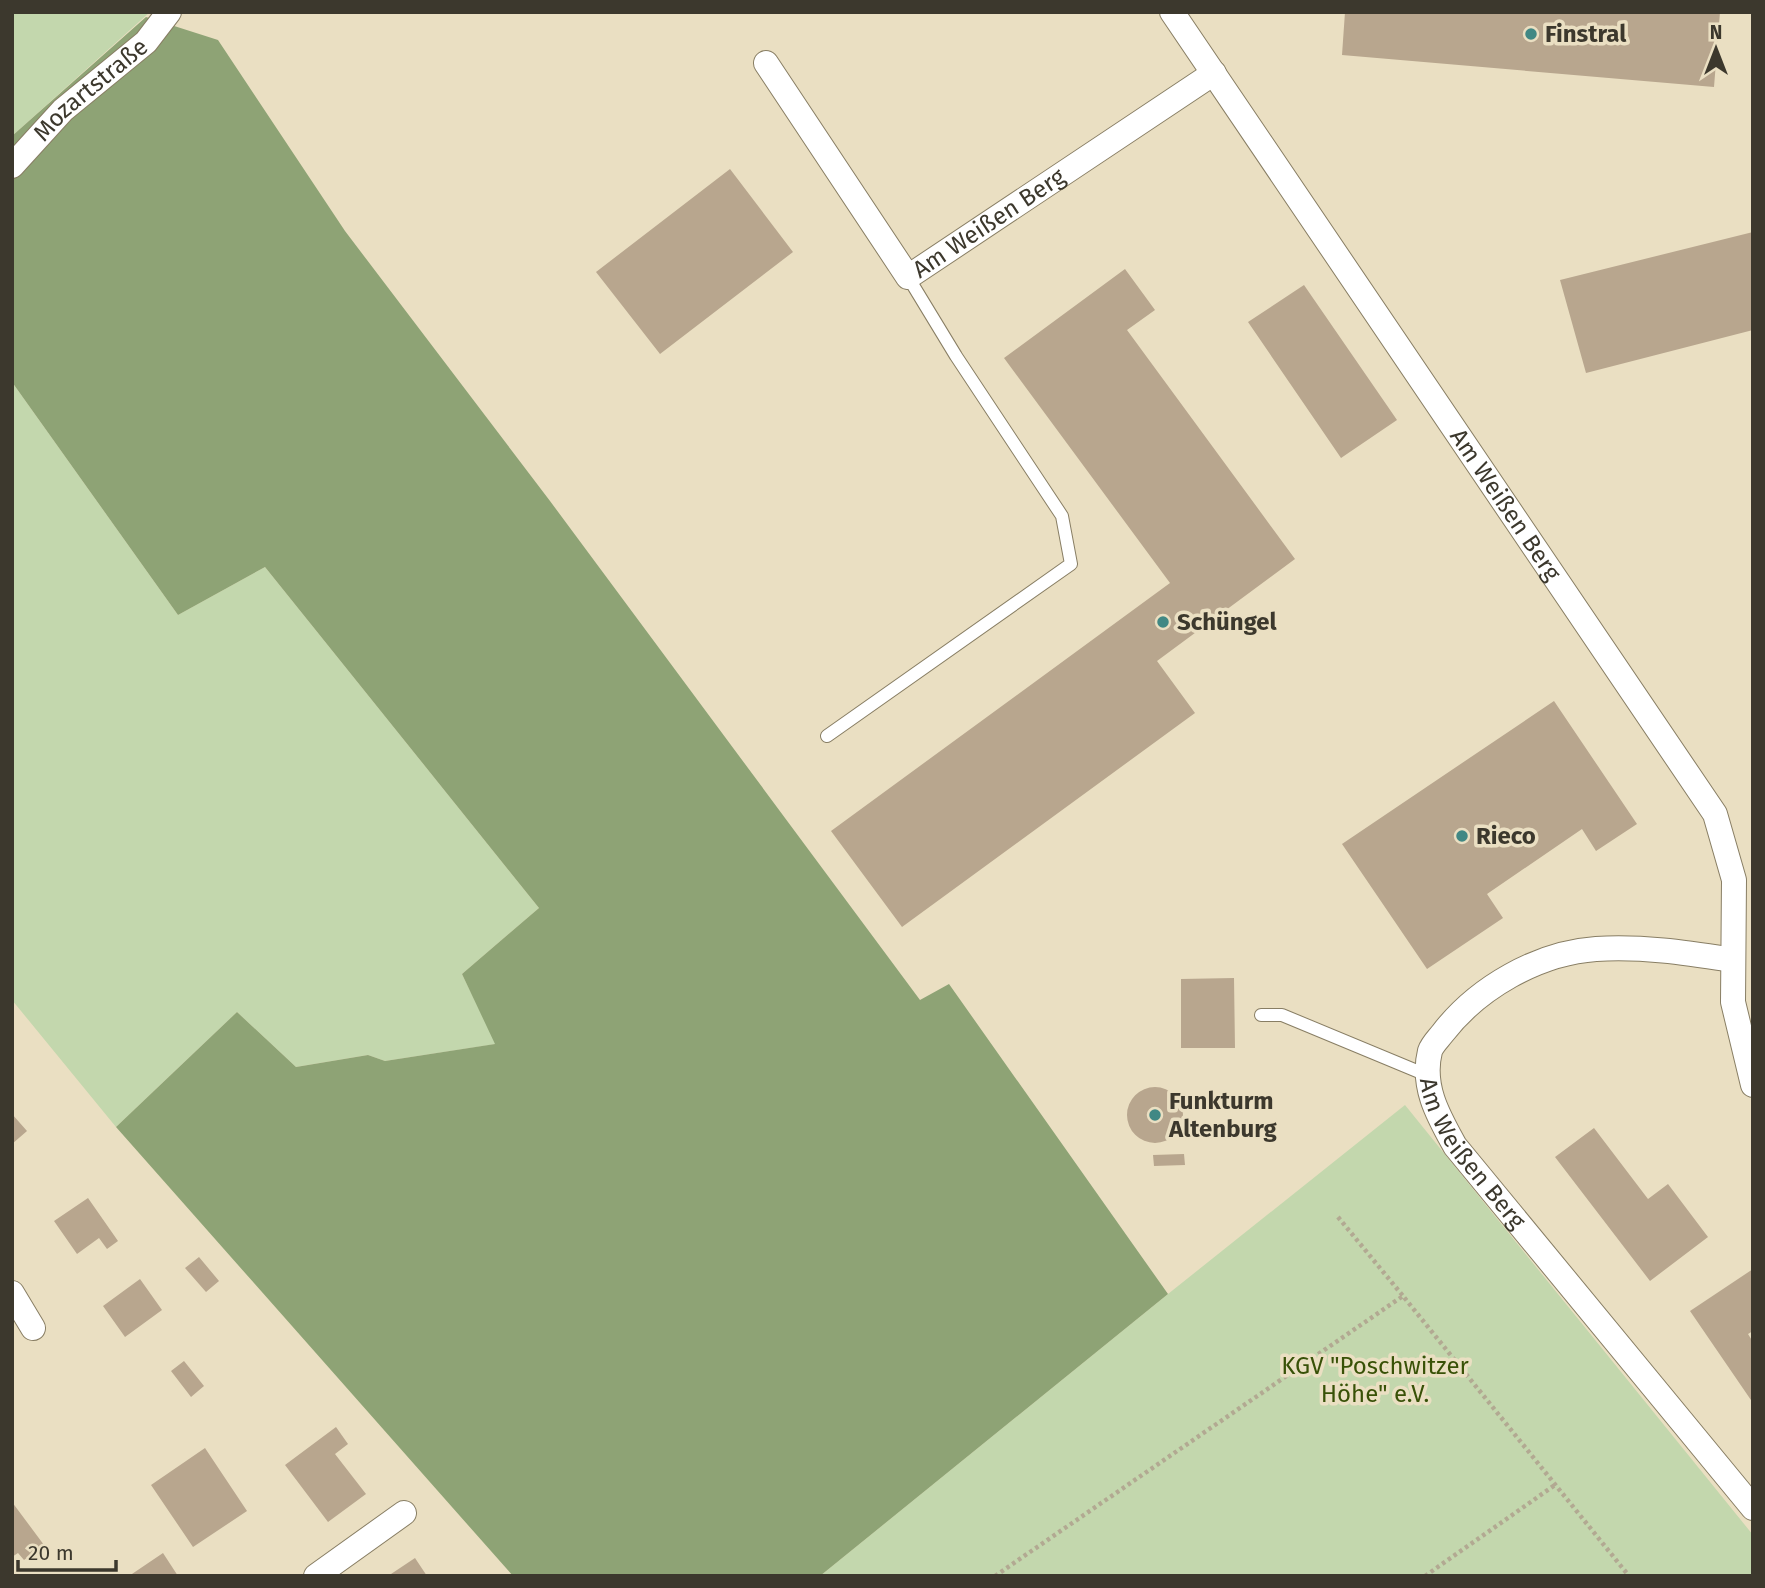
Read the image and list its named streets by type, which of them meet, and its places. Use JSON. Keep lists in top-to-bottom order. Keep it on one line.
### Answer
{"streets":{"street":["Mozartstraße","Am Weißen Berg"]},"parks":["KGV \"Poschwitzer Höhe\" e.V."],"places":["Finstral","Schüngel","Rieco","Funkturm Altenburg"],"scale_bar":"20 m","north":"top"}
